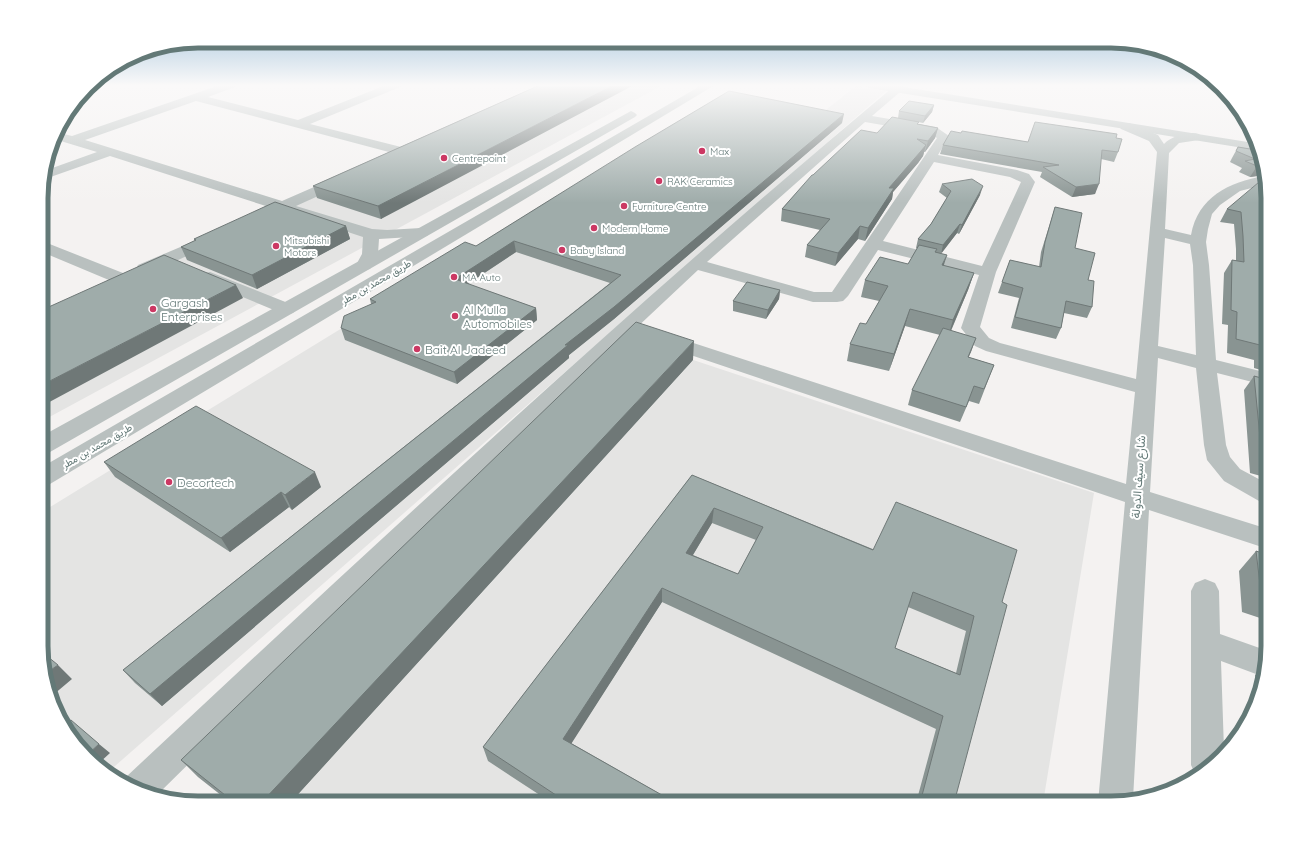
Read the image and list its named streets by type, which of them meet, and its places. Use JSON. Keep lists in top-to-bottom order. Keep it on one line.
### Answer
{"streets":{"street":["طريق محمد بن مطر","شارع سيف الدولة"]},"places":["Max","Centrepoint","RAK Ceramics","Furniture Centre","Modern Home","Mitsubishi Motors","Baby Island","MA Auto","Gargash Enterprises","Al Mulla Automobiles","Bait Al Jadeed","Decortech"]}
